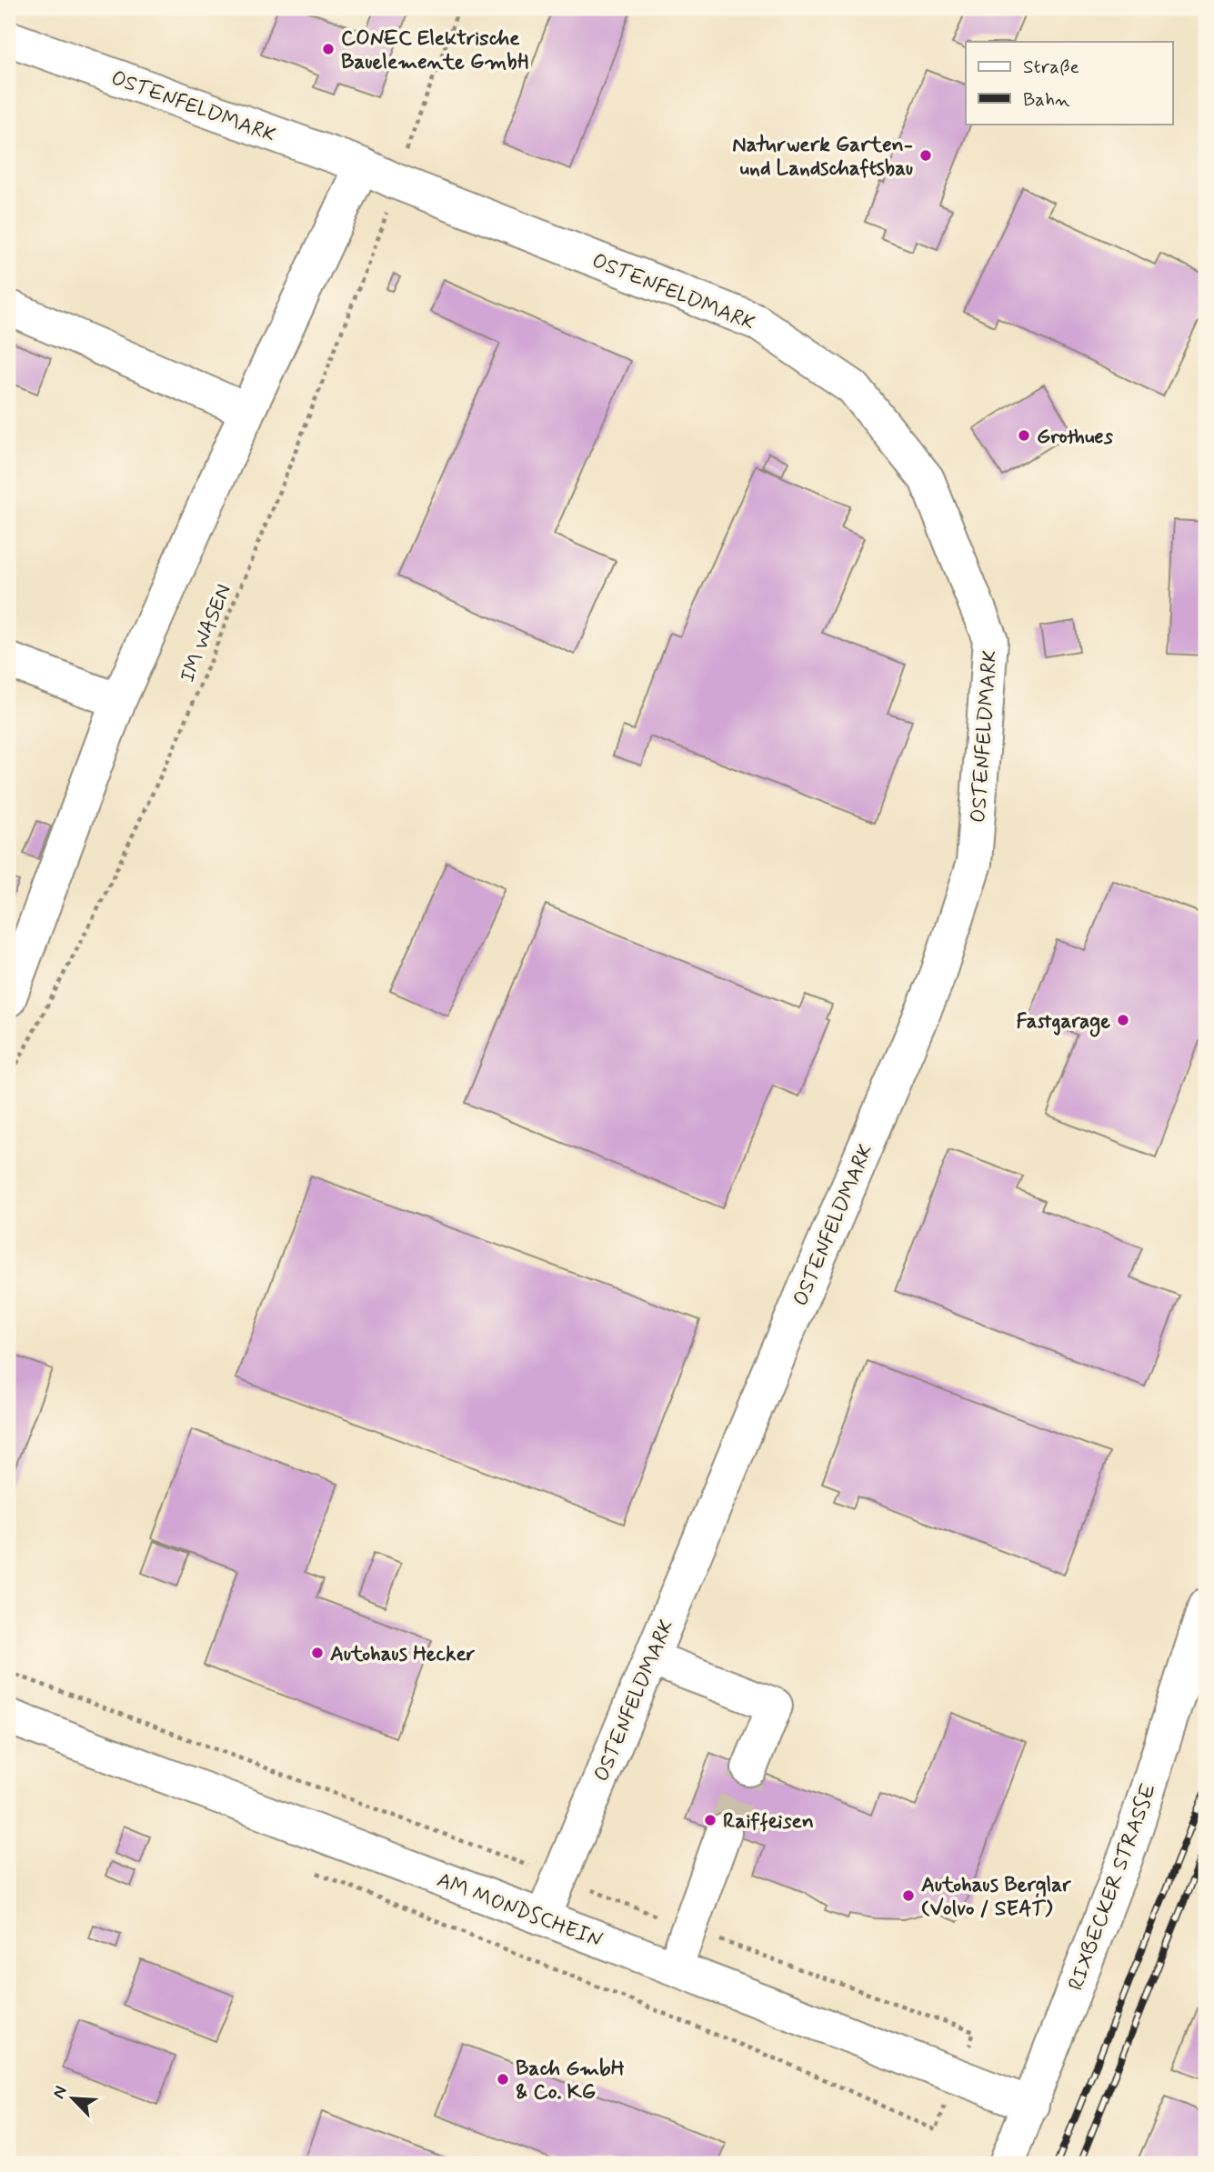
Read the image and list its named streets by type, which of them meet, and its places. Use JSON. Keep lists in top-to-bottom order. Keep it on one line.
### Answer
{"streets":{"street":["OSTENFELDMARK","RIXBECKER STRASSE","AM MONDSCHEIN"],"path":["IM WASEN"]},"crossings":[["OSTENFELDMARK","IM WASEN"],["OSTENFELDMARK","AM MONDSCHEIN"],["RIXBECKER STRASSE","AM MONDSCHEIN"]],"places":["CONEC Elektrische Bauelemente GmbH","Naturwerk Garten- und Landschaftsbau","Grothues","Fastgarage","Autohaus Hecker","Raiffeisen","Autohaus Berglar (Volvo / SEAT)","Bach GmbH & Co. KG"],"legend":["Straße","Bahn"],"north":"top left"}
